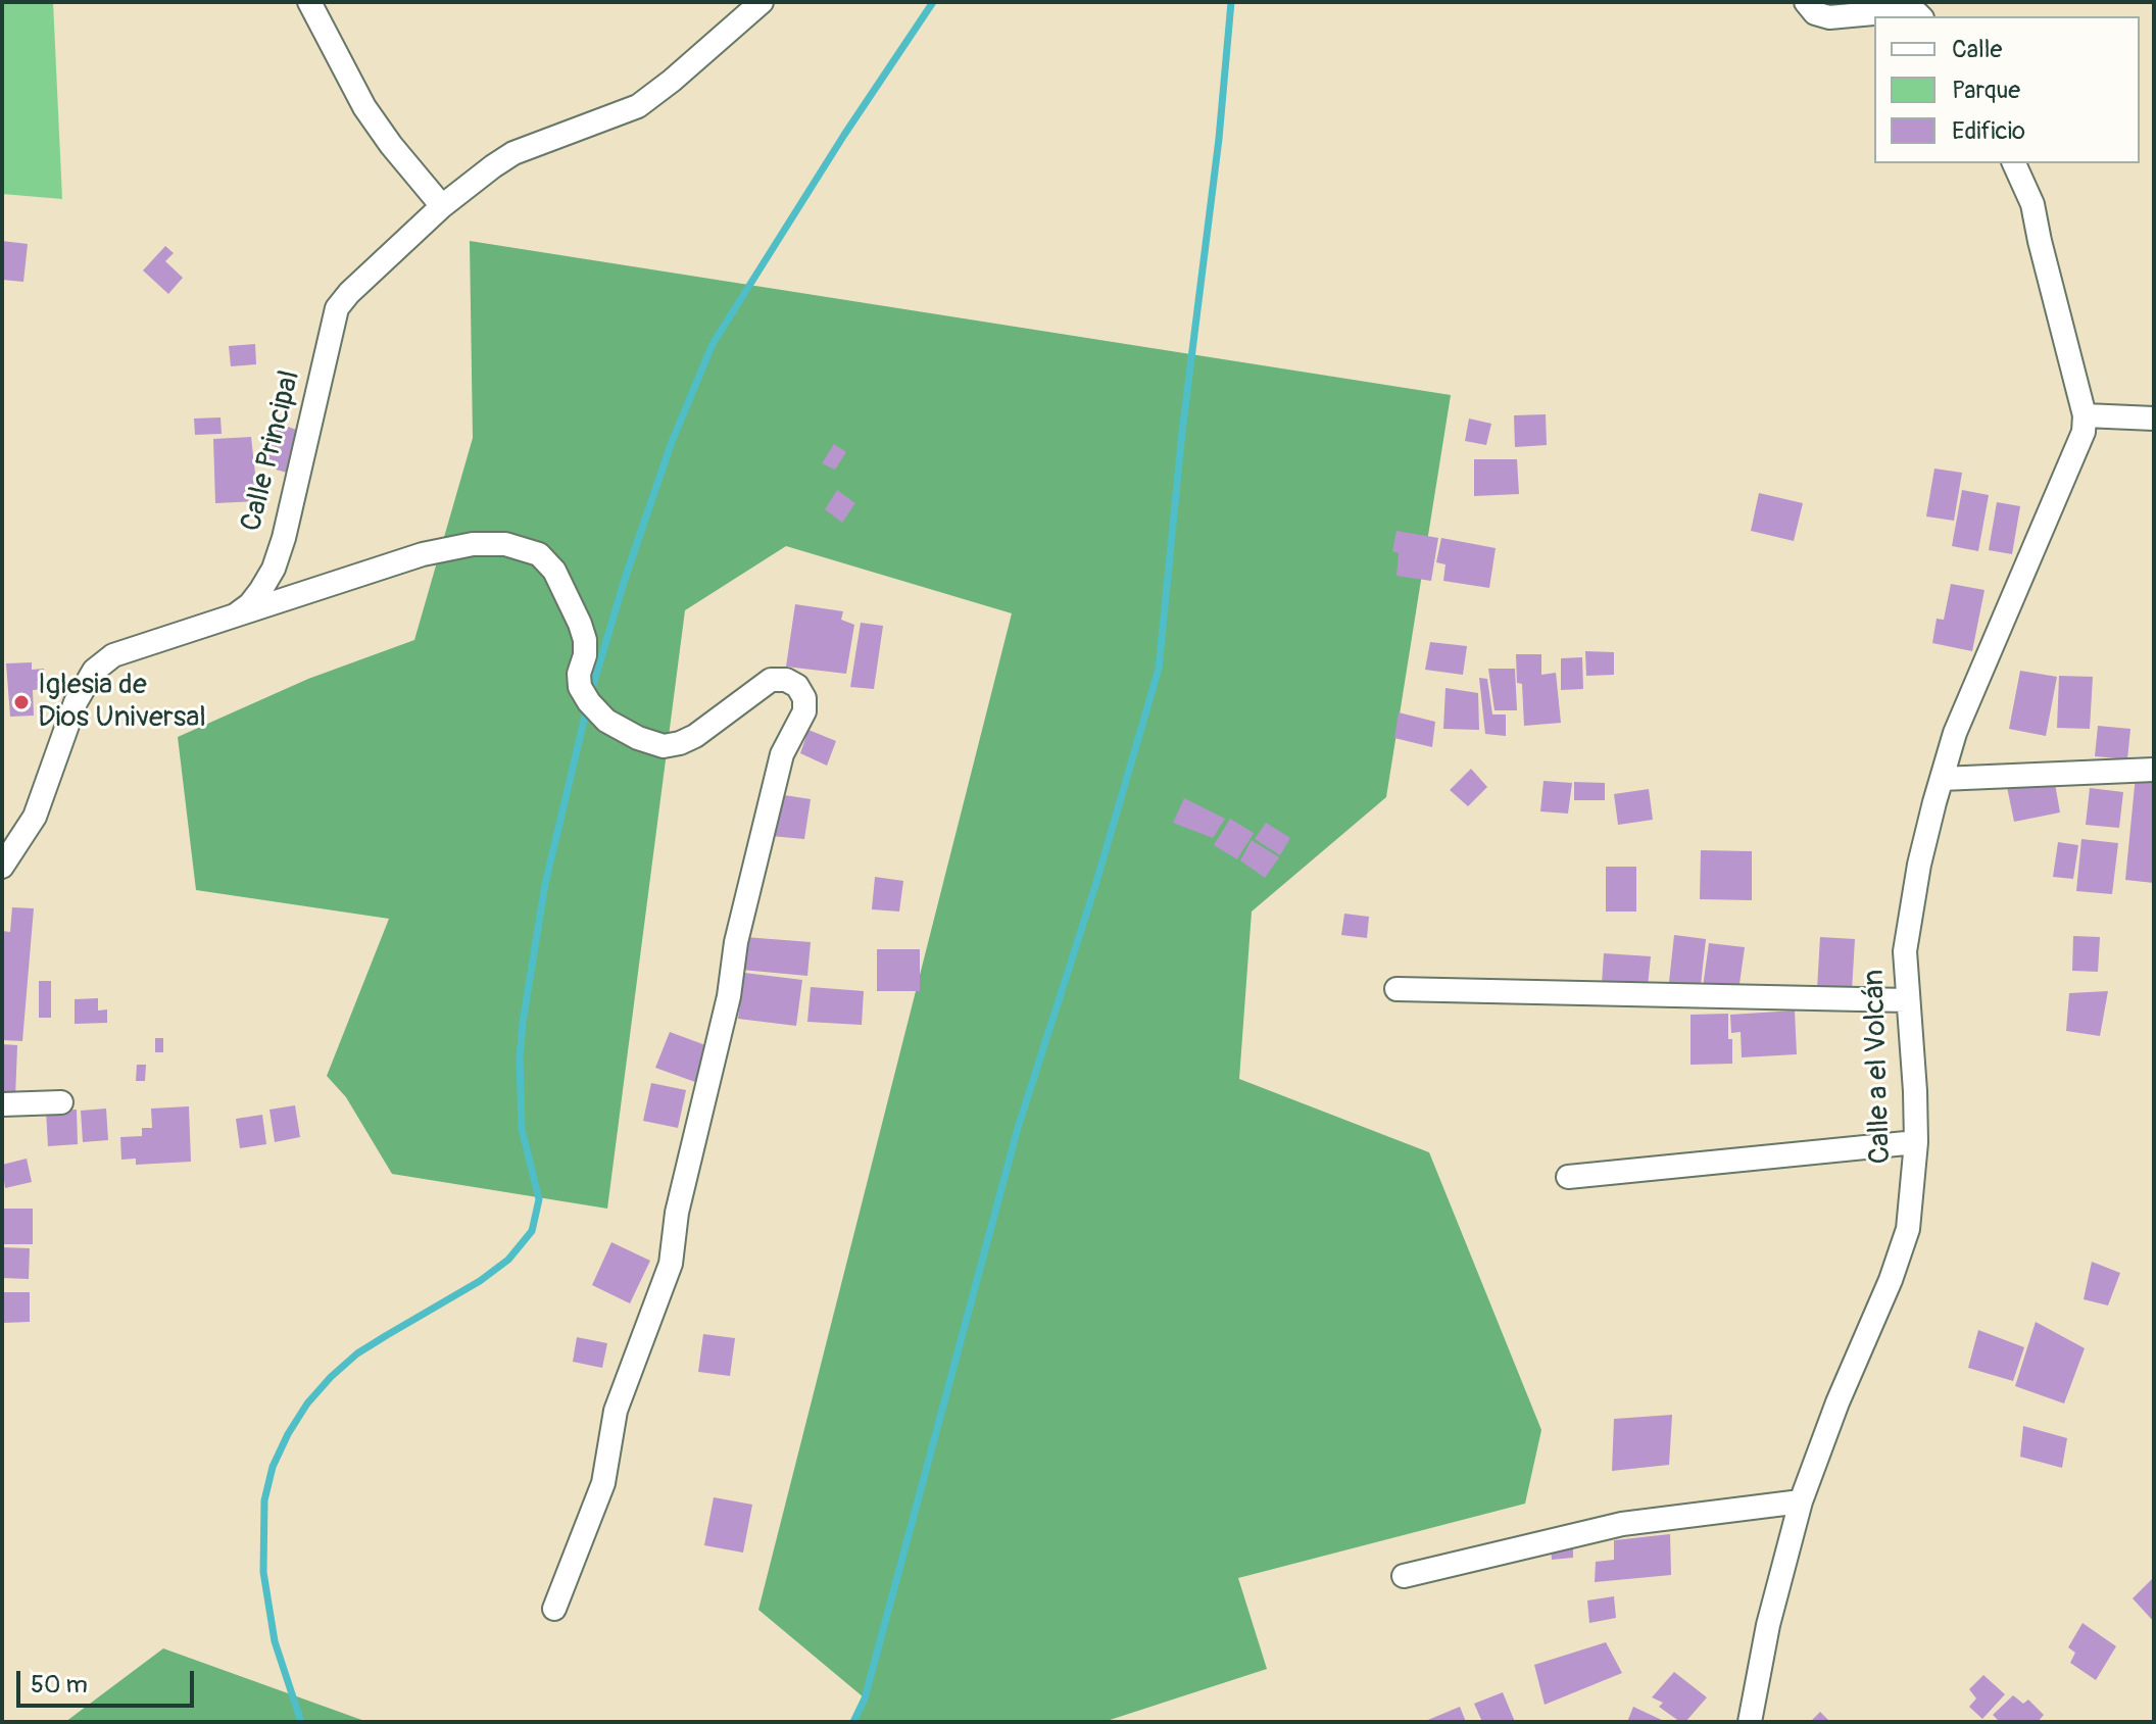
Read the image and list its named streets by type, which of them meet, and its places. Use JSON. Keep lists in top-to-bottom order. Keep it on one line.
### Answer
{"streets":{"street":["Calle Principal","Calle a el Volcán"]},"places":["Iglesia de Dios Universal"],"legend":["Calle","Parque","Edificio"],"scale_bar":"50 m"}
